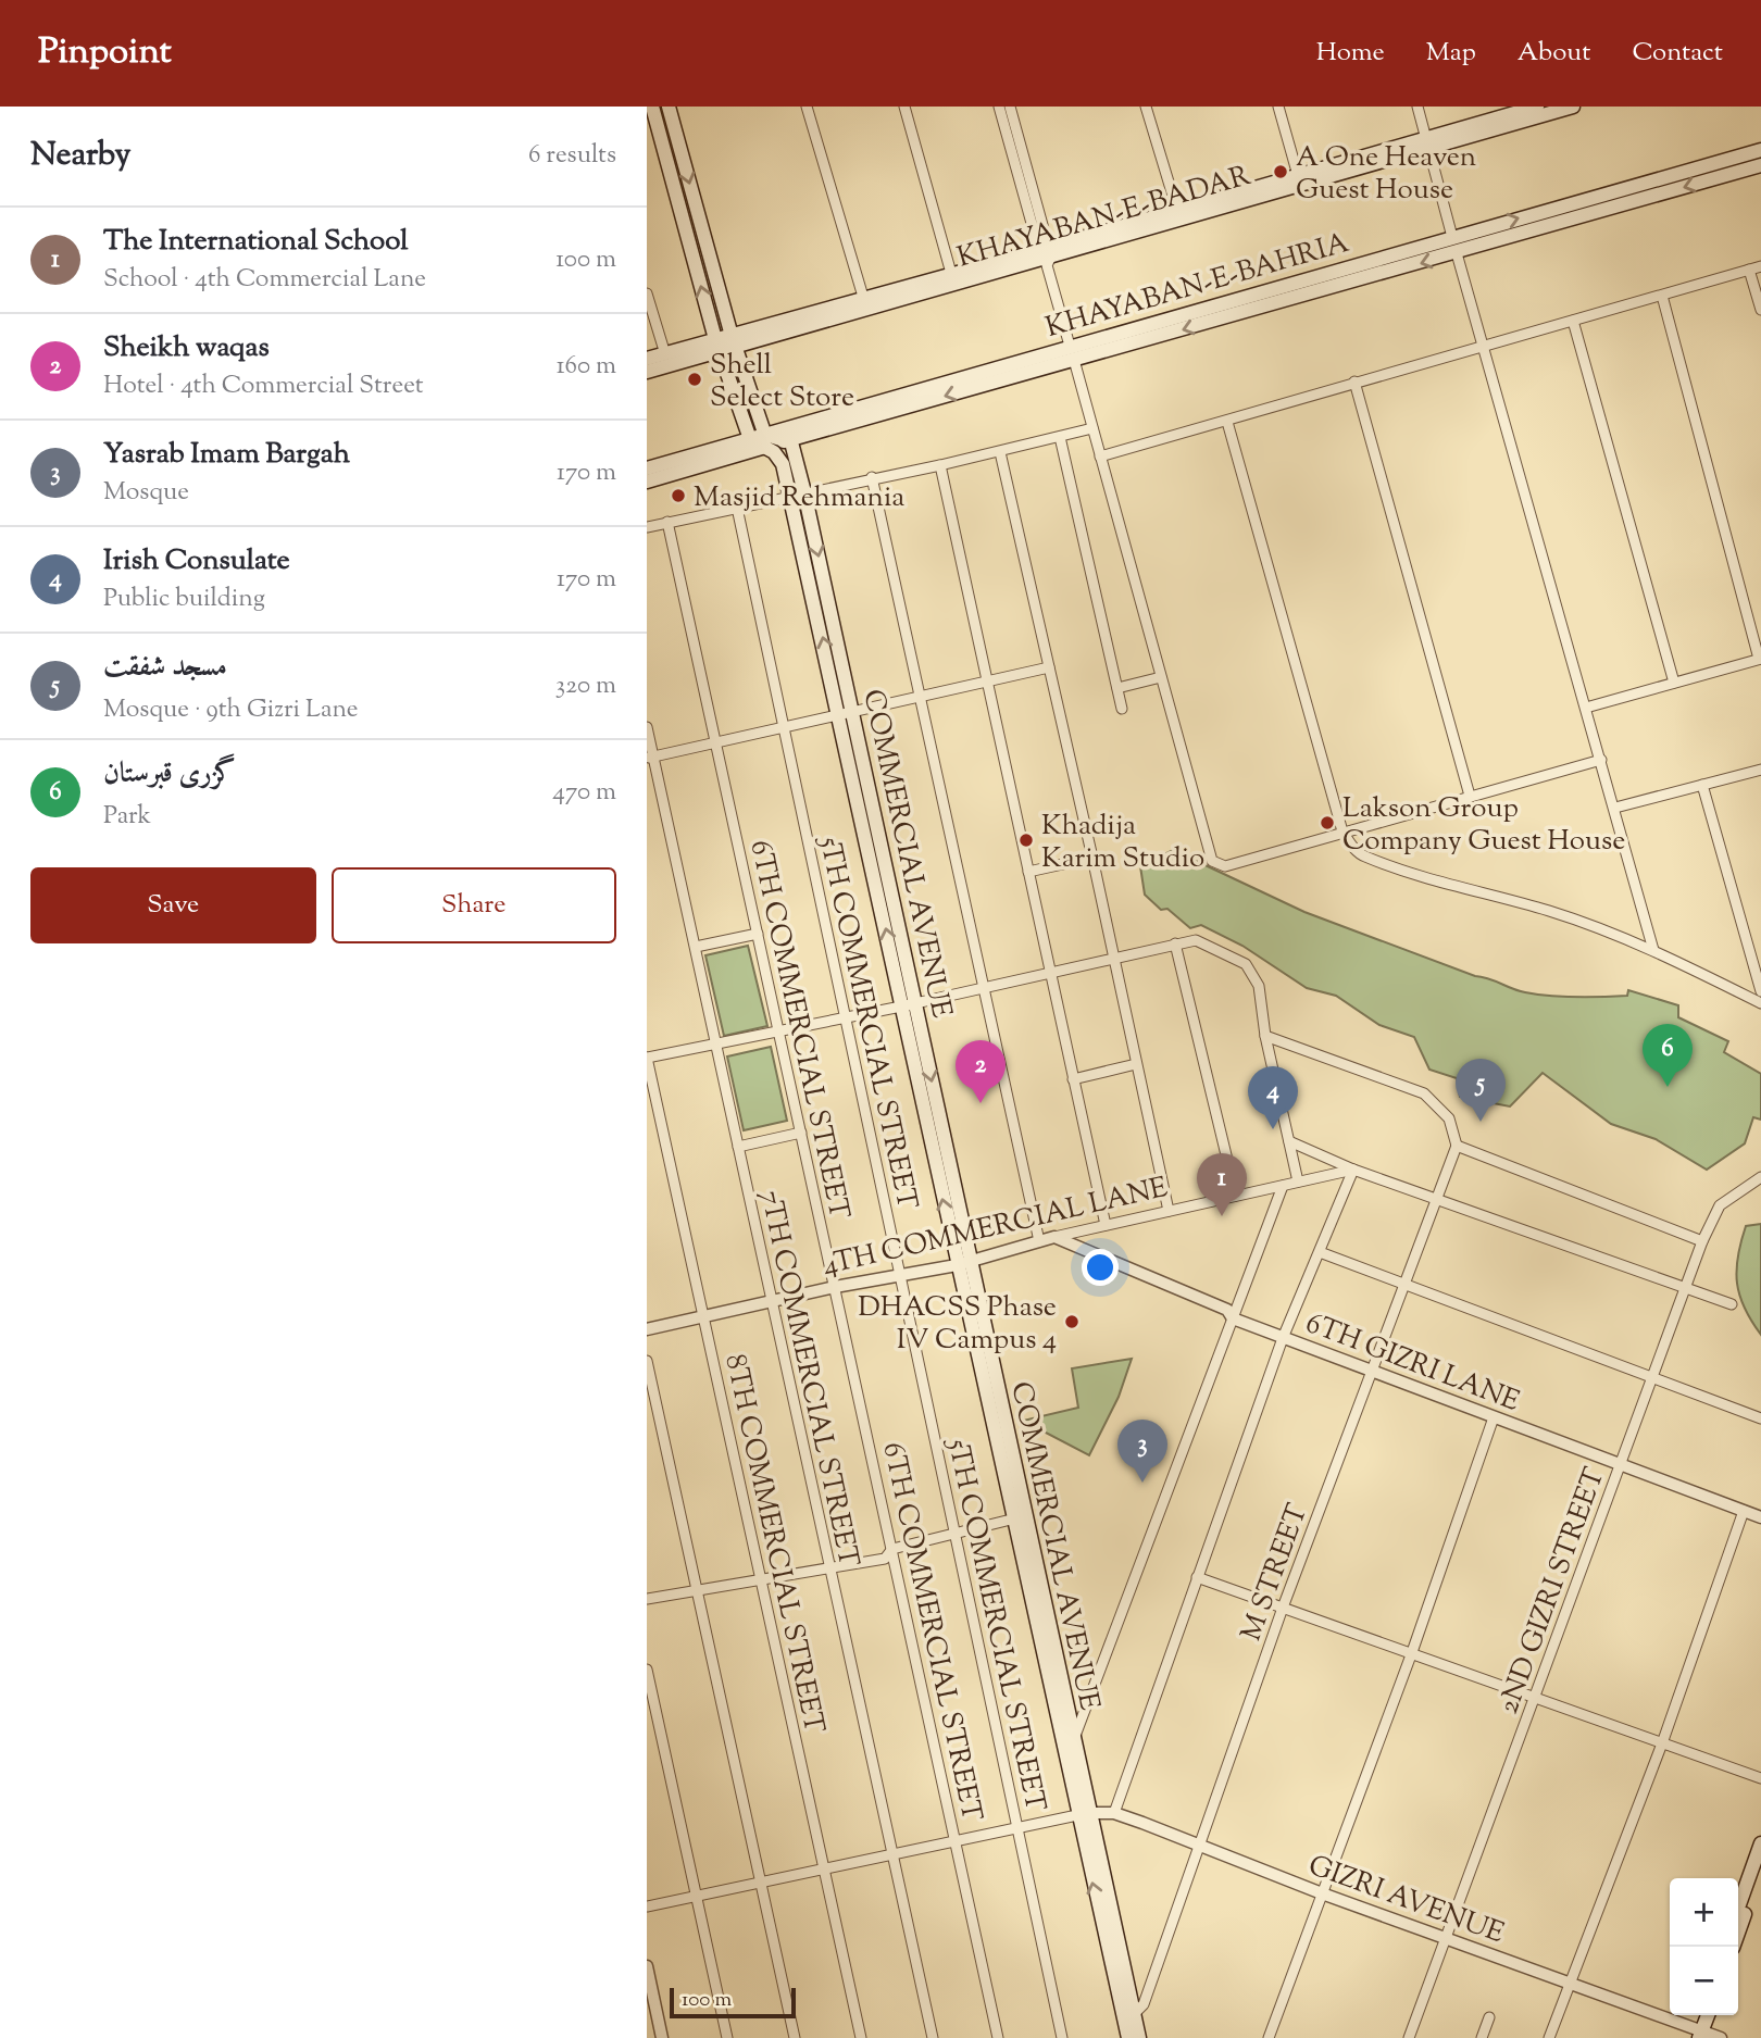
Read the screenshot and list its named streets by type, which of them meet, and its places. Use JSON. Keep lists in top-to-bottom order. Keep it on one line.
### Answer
{"streets":{"main road":["KHAYABAN-E-BADAR","KHAYABAN-E-BAHRIA","COMMERCIAL AVENUE"],"street":["5TH COMMERCIAL STREET","6TH COMMERCIAL STREET","4TH COMMERCIAL LANE","6TH GIZRI LANE","7TH COMMERCIAL STREET","8TH COMMERCIAL STREET","M STREET","2ND GIZRI STREET","GIZRI AVENUE"]},"crossings":[["KHAYABAN-E-BADAR","COMMERCIAL AVENUE"],["KHAYABAN-E-BAHRIA","COMMERCIAL AVENUE"],["COMMERCIAL AVENUE","4TH COMMERCIAL LANE"],["COMMERCIAL AVENUE","M STREET"],["COMMERCIAL AVENUE","GIZRI AVENUE"],["5TH COMMERCIAL STREET","4TH COMMERCIAL LANE"],["6TH COMMERCIAL STREET","4TH COMMERCIAL LANE"],["4TH COMMERCIAL LANE","6TH GIZRI LANE"],["4TH COMMERCIAL LANE","7TH COMMERCIAL STREET"],["4TH COMMERCIAL LANE","8TH COMMERCIAL STREET"],["6TH GIZRI LANE","M STREET"],["6TH GIZRI LANE","2ND GIZRI STREET"],["M STREET","GIZRI AVENUE"],["2ND GIZRI STREET","GIZRI AVENUE"]],"places":["A One Heaven Guest House","Shell Select Store","Masjid Rehmania","Lakson Group Company Guest House","Khadija Karim Studio","DHACSS Phase IV Campus 4"],"scale_bar":"100 m","page":{"header":"Pinpoint","nav":["Home","Map","About","Contact"],"heading":["Nearby","6 results"],"list":[{"mark":"1","name":"The International School","note":"School · 4th Commercial Lane","value":"100 m"},{"mark":"2","name":"Sheikh waqas","note":"Hotel · 4th Commercial Street","value":"160 m"},{"mark":"3","name":"Yasrab Imam Bargah","note":"Mosque","value":"170 m"},{"mark":"4","name":"Irish Consulate","note":"Public building","value":"170 m"},{"mark":"5","name":"مسجد شفقت","note":"Mosque · 9th Gizri Lane","value":"320 m"},{"mark":"6","name":"گزری قبرستان","note":"Park","value":"470 m"}],"buttons":["Save","Share"],"pins":["6","2","5","4","1","3"],"map_buttons":["+","−"],"scale":"100 m"}}
